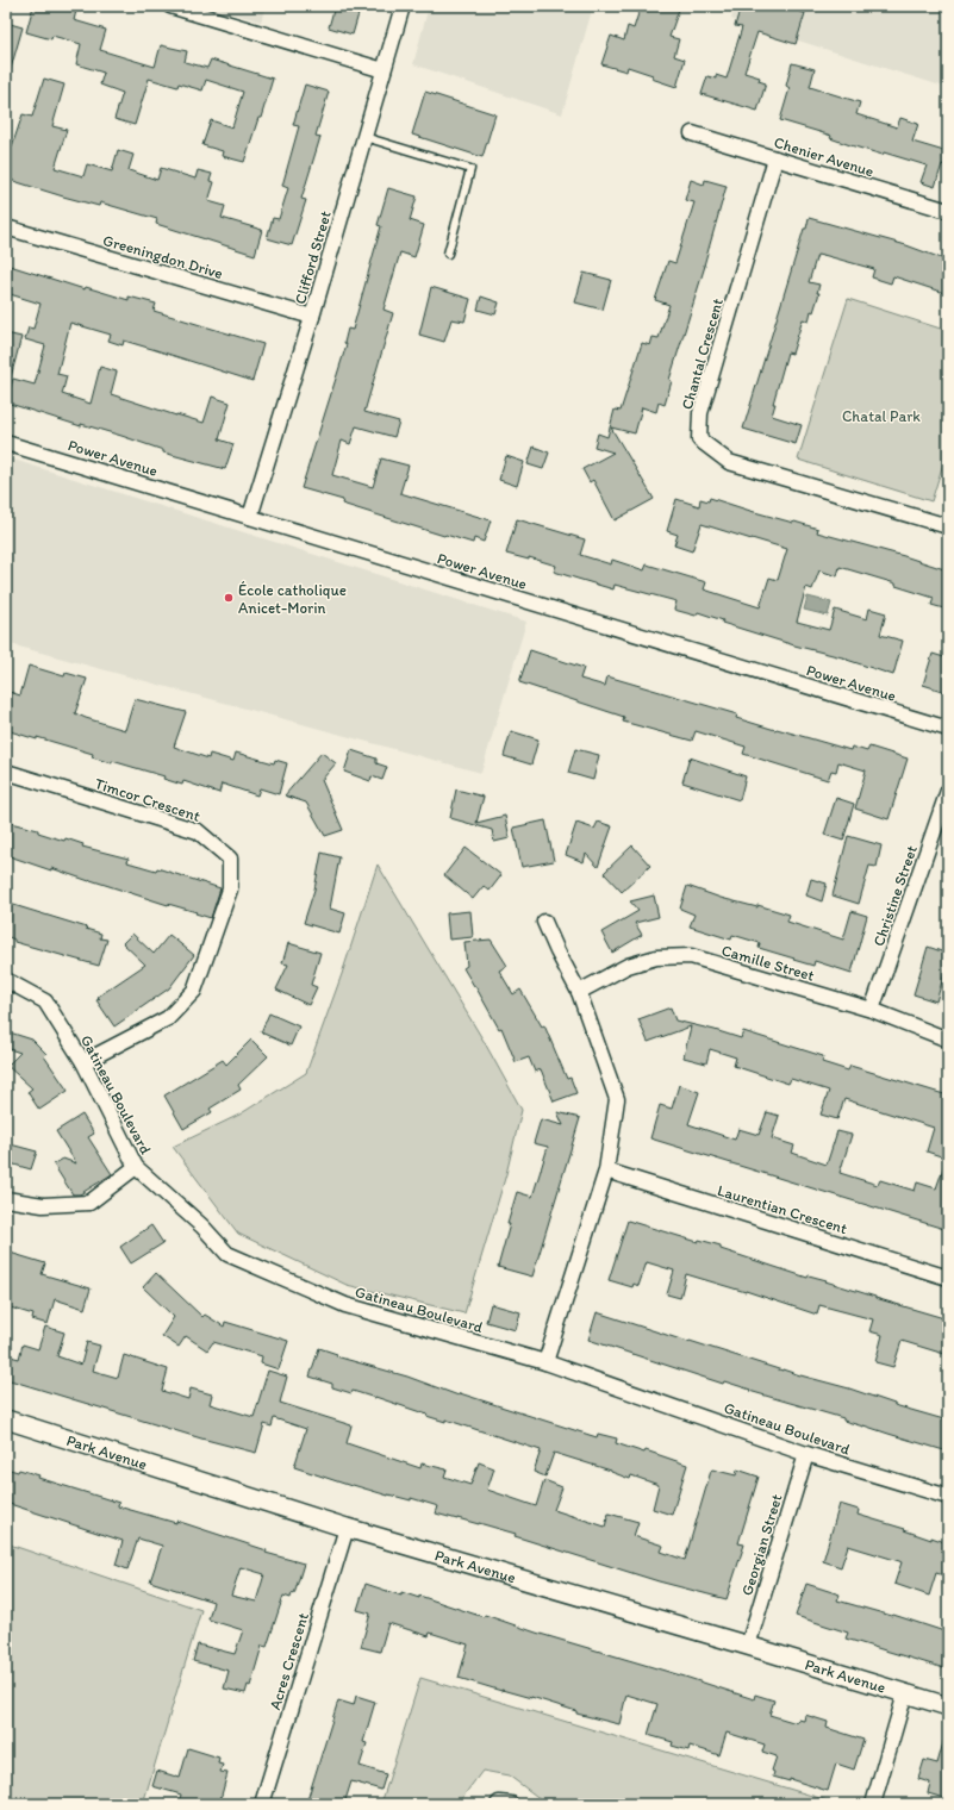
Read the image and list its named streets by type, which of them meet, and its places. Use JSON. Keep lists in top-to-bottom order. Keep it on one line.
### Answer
{"streets":{"street":["Chenier Avenue","Greeningdon Drive","Clifford Street","Chantal Crescent","Power Avenue","Timcor Crescent","Christine Street","Camille Street","Gatineau Boulevard","Laurentian Crescent","Park Avenue","Georgian Street","Acres Crescent"]},"crossings":[["Chenier Avenue","Chantal Crescent"],["Greeningdon Drive","Clifford Street"],["Clifford Street","Power Avenue"],["Timcor Crescent","Gatineau Boulevard"],["Christine Street","Camille Street"],["Gatineau Boulevard","Georgian Street"],["Park Avenue","Georgian Street"],["Park Avenue","Acres Crescent"]],"parks":["Chatal Park"],"places":["École catholique Anicet-Morin"]}
